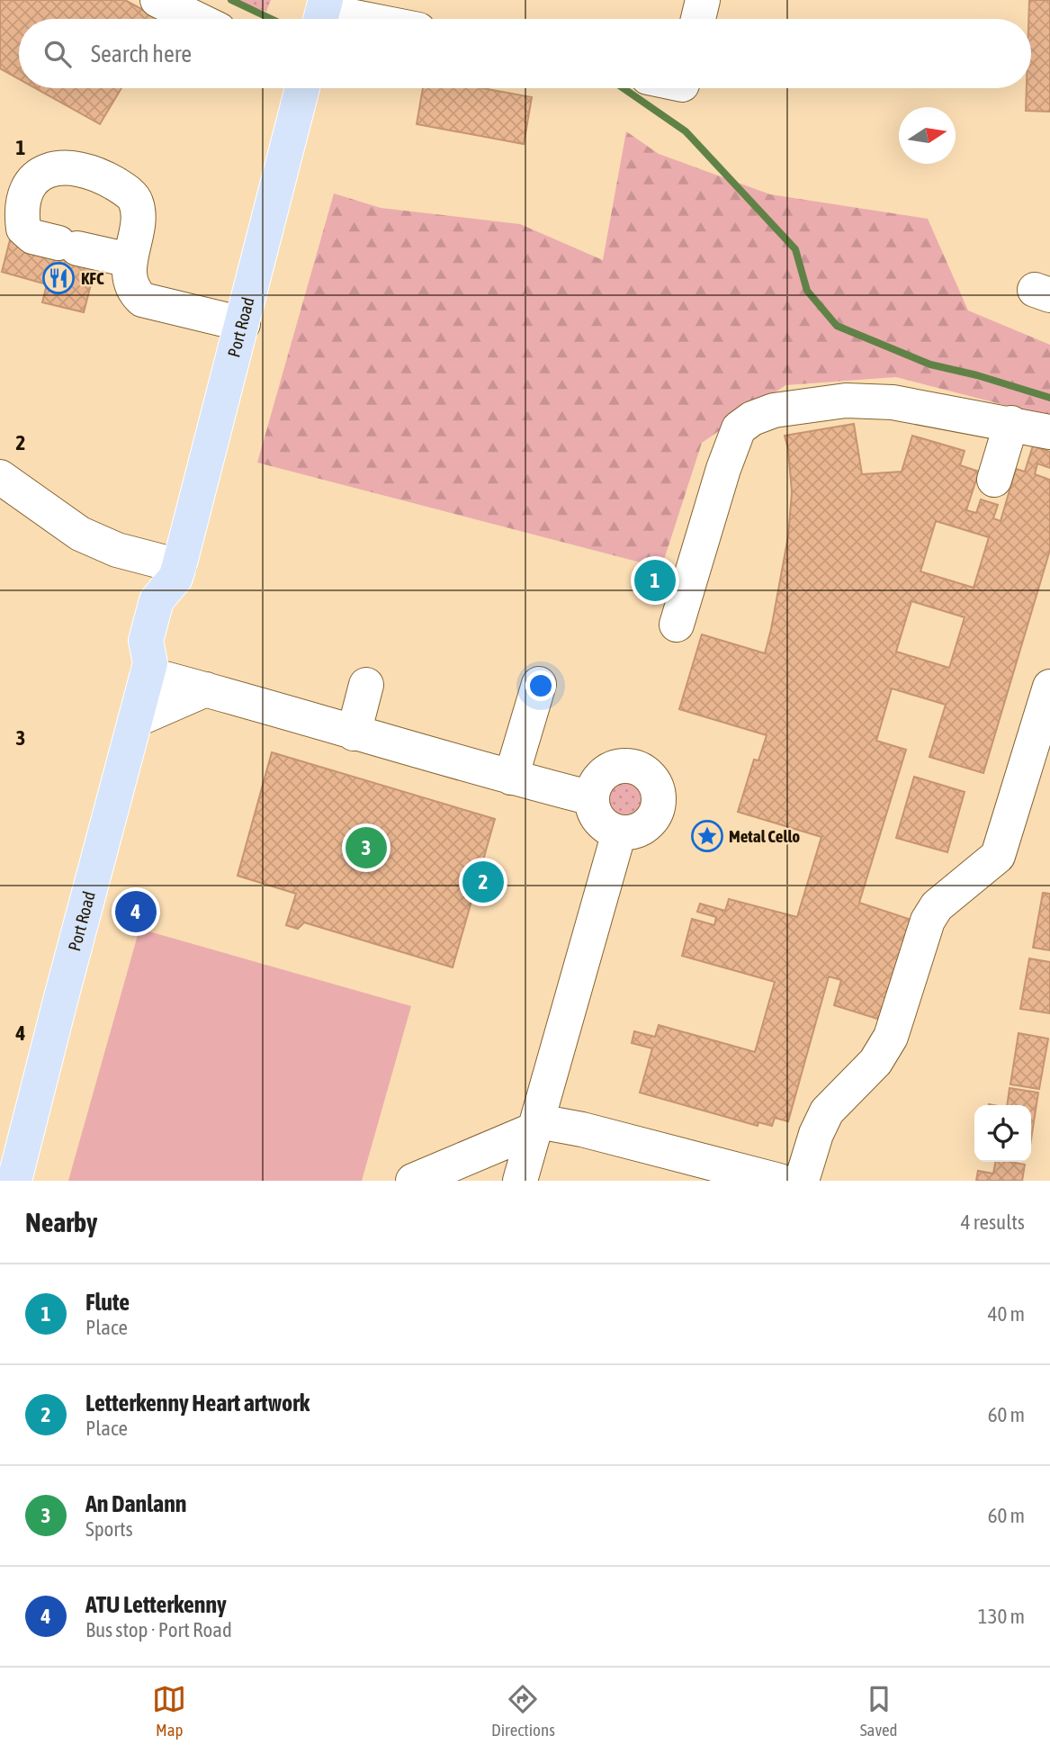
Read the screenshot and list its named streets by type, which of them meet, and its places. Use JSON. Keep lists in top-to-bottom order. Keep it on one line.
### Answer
{"streets":{"main road":["Port Road"]},"places":{"restaurant":["KFC"],"place":["Metal Cello"]},"north":"right","page":{"search":"Search here","pins":["1","3","2","4"],"heading":["Nearby","4 results"],"list":[{"mark":"1","name":"Flute","note":"Place","value":"40 m"},{"mark":"2","name":"Letterkenny Heart artwork","note":"Place","value":"60 m"},{"mark":"3","name":"An Danlann","note":"Sports","value":"60 m"},{"mark":"4","name":"ATU Letterkenny","note":"Bus stop · Port Road","value":"130 m"}],"nav":["Map","Directions","Saved"]},"grid":{"rows":["1","2","3","4"]}}
